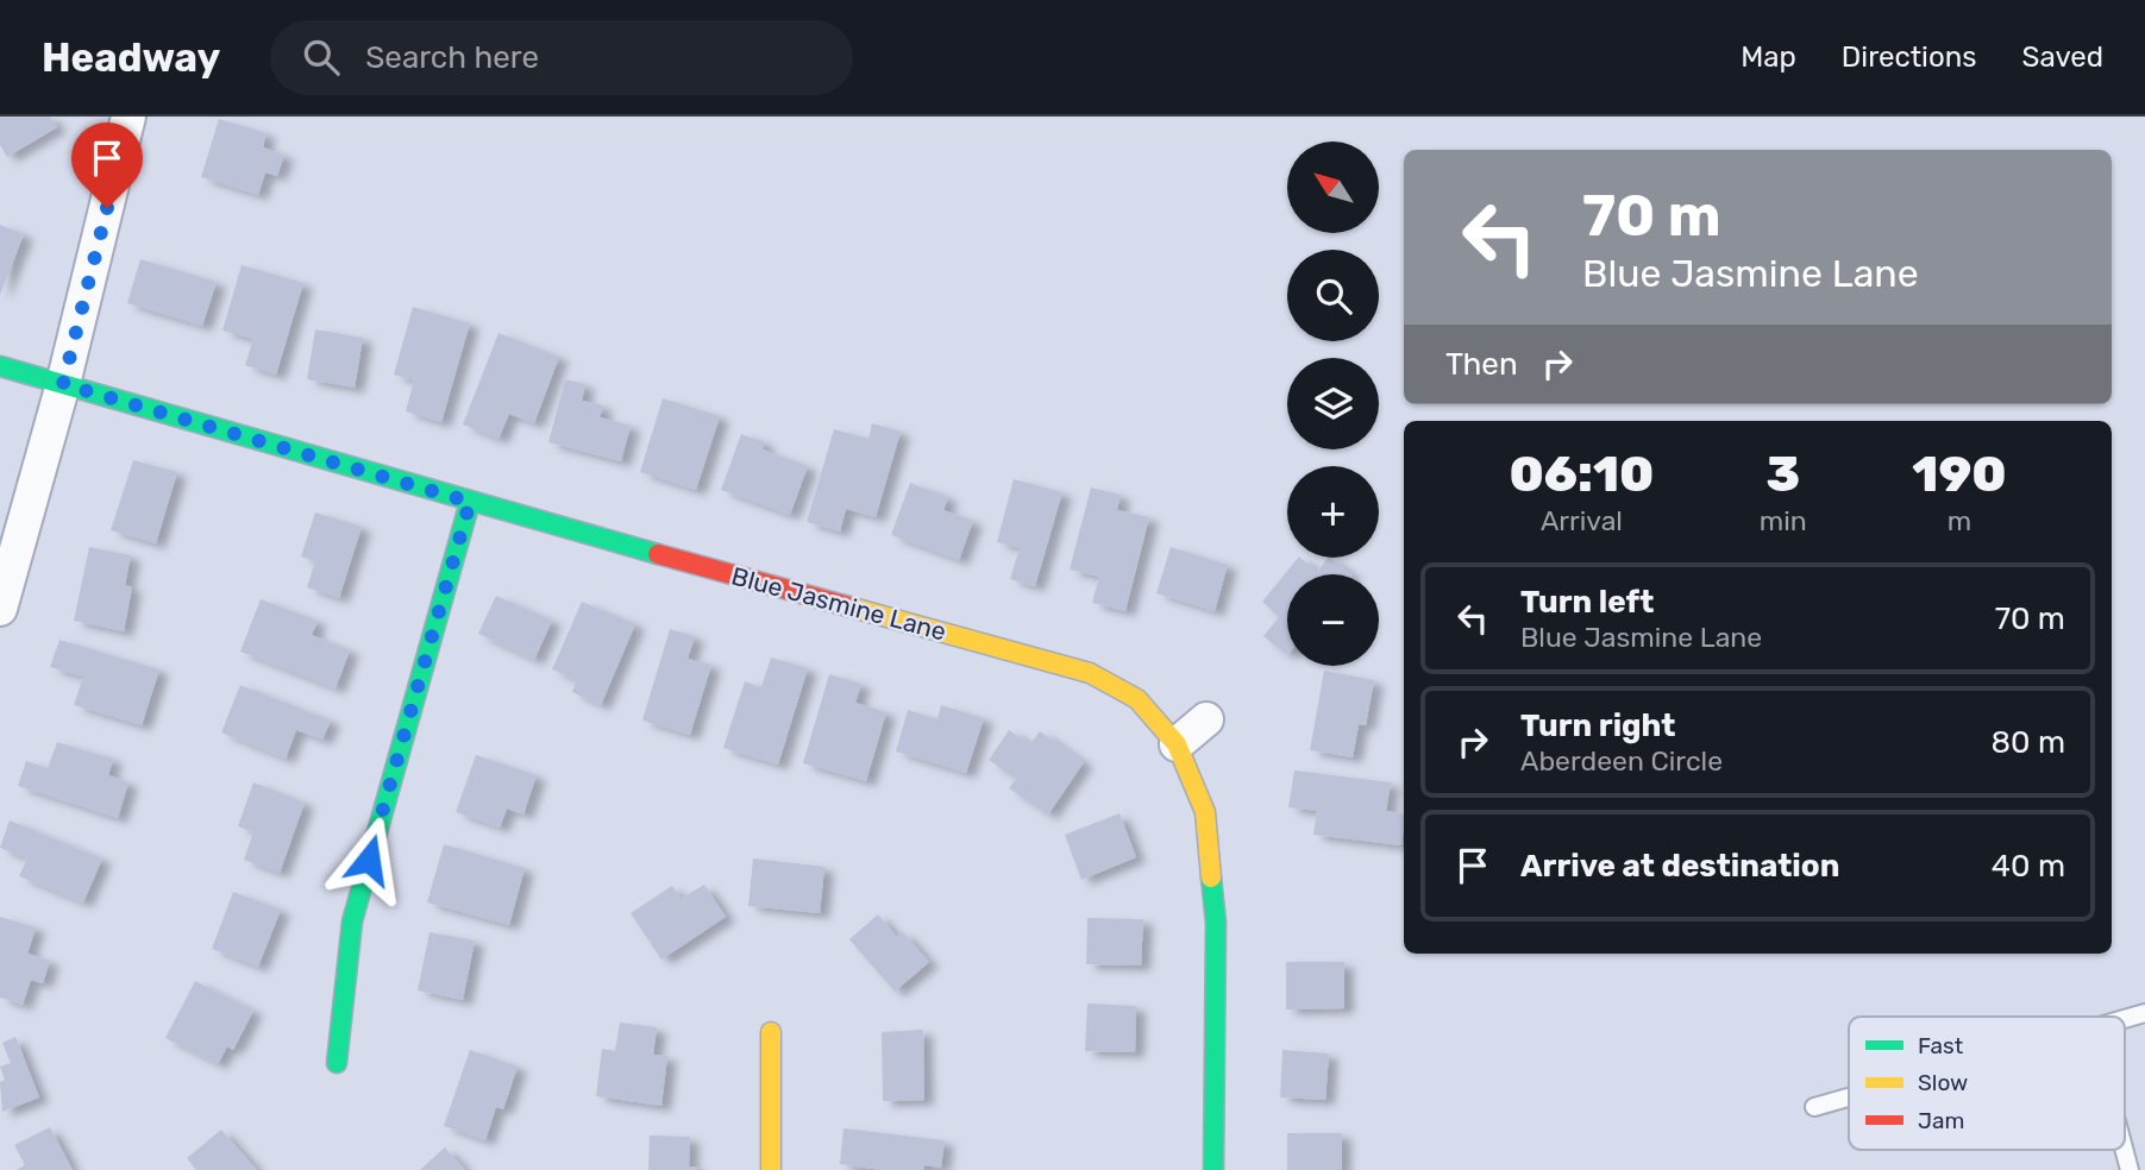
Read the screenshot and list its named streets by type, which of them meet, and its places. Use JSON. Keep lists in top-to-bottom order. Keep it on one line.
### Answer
{"streets":{"street":["Blue Jasmine Lane"]},"legend":["Fast","Slow","Jam"],"north":"top left","page":{"header":"Headway","search":"Search here","nav":["Map","Directions","Saved"],"map_buttons":["+","−"],"turn":["70 m","Blue Jasmine Lane"],"then":"Then","eta":["06:10","Arrival","3","min","190","m"],"list":[{"name":"Turn left","note":"Blue Jasmine Lane","value":"70 m"},{"name":"Turn right","note":"Aberdeen Circle","value":"80 m"},{"name":"Arrive at destination","value":"40 m"}]}}
